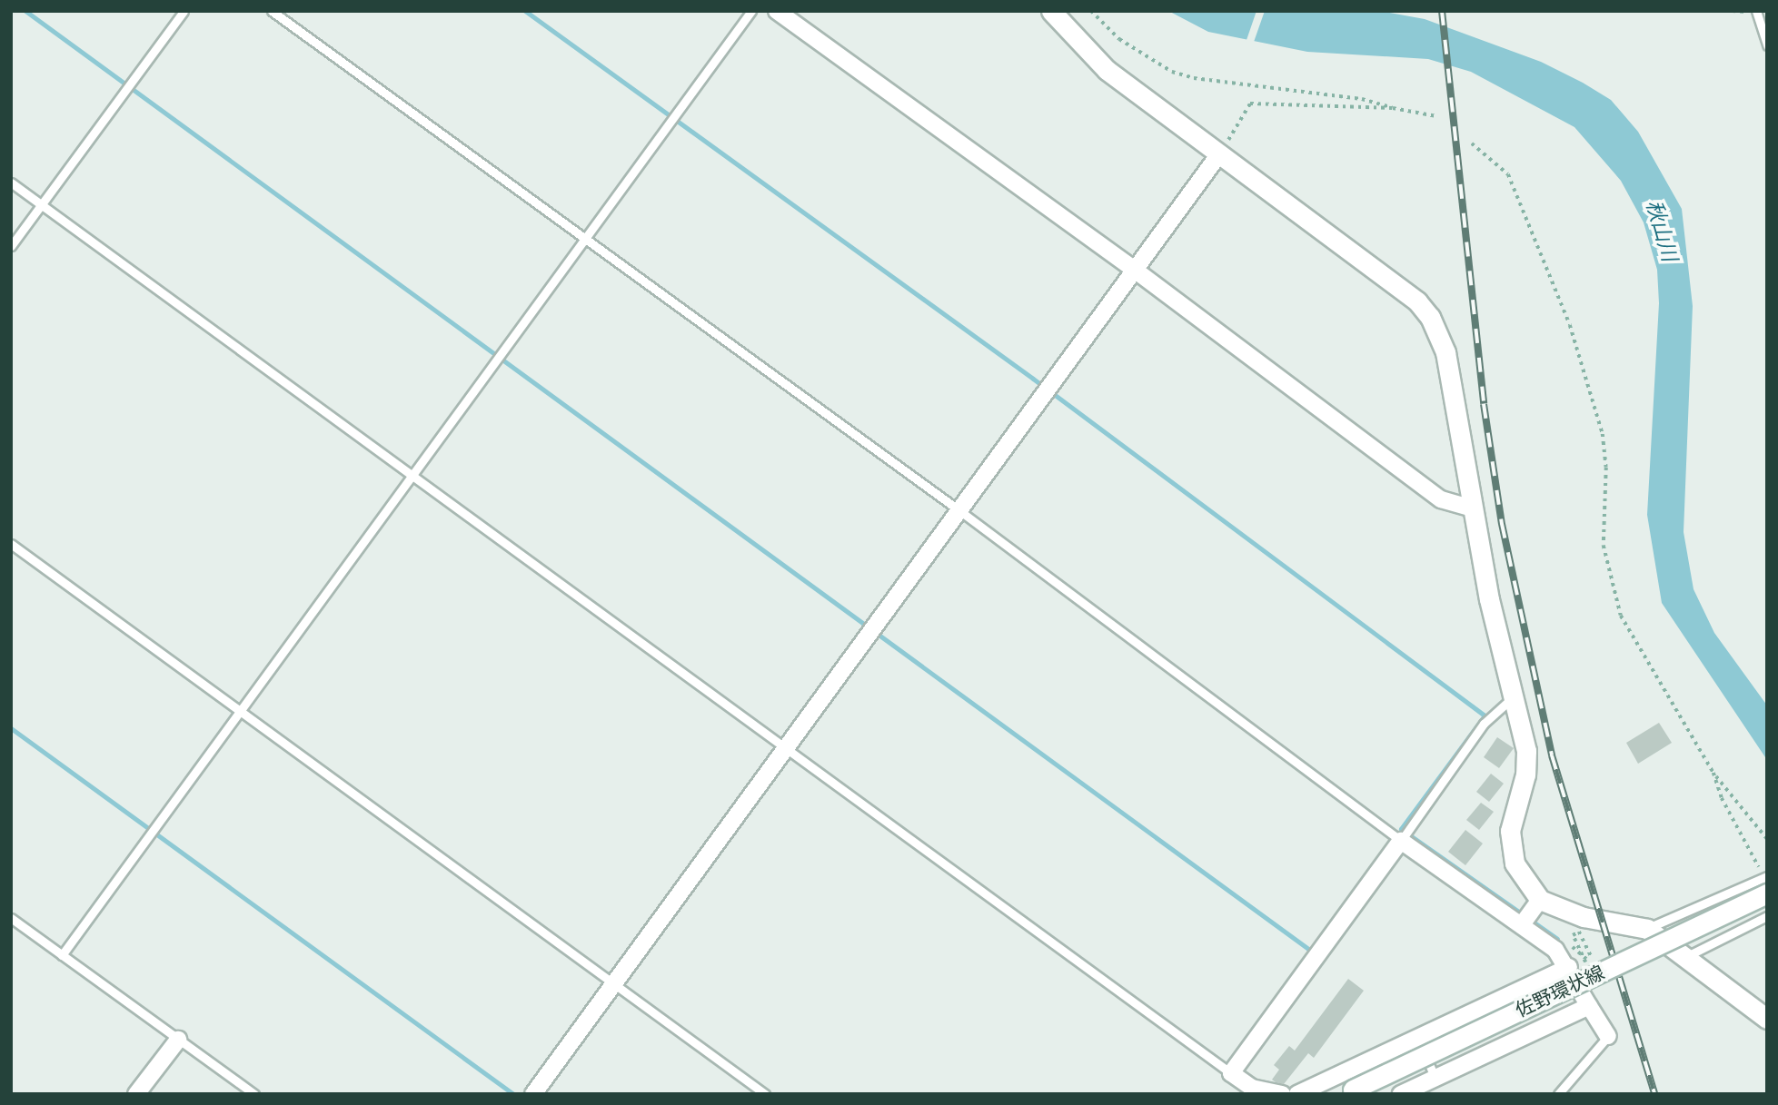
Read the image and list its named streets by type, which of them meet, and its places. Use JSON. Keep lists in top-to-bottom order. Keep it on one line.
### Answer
{"streets":{"street":["佐野環状線"]},"water":["秋山川"]}
